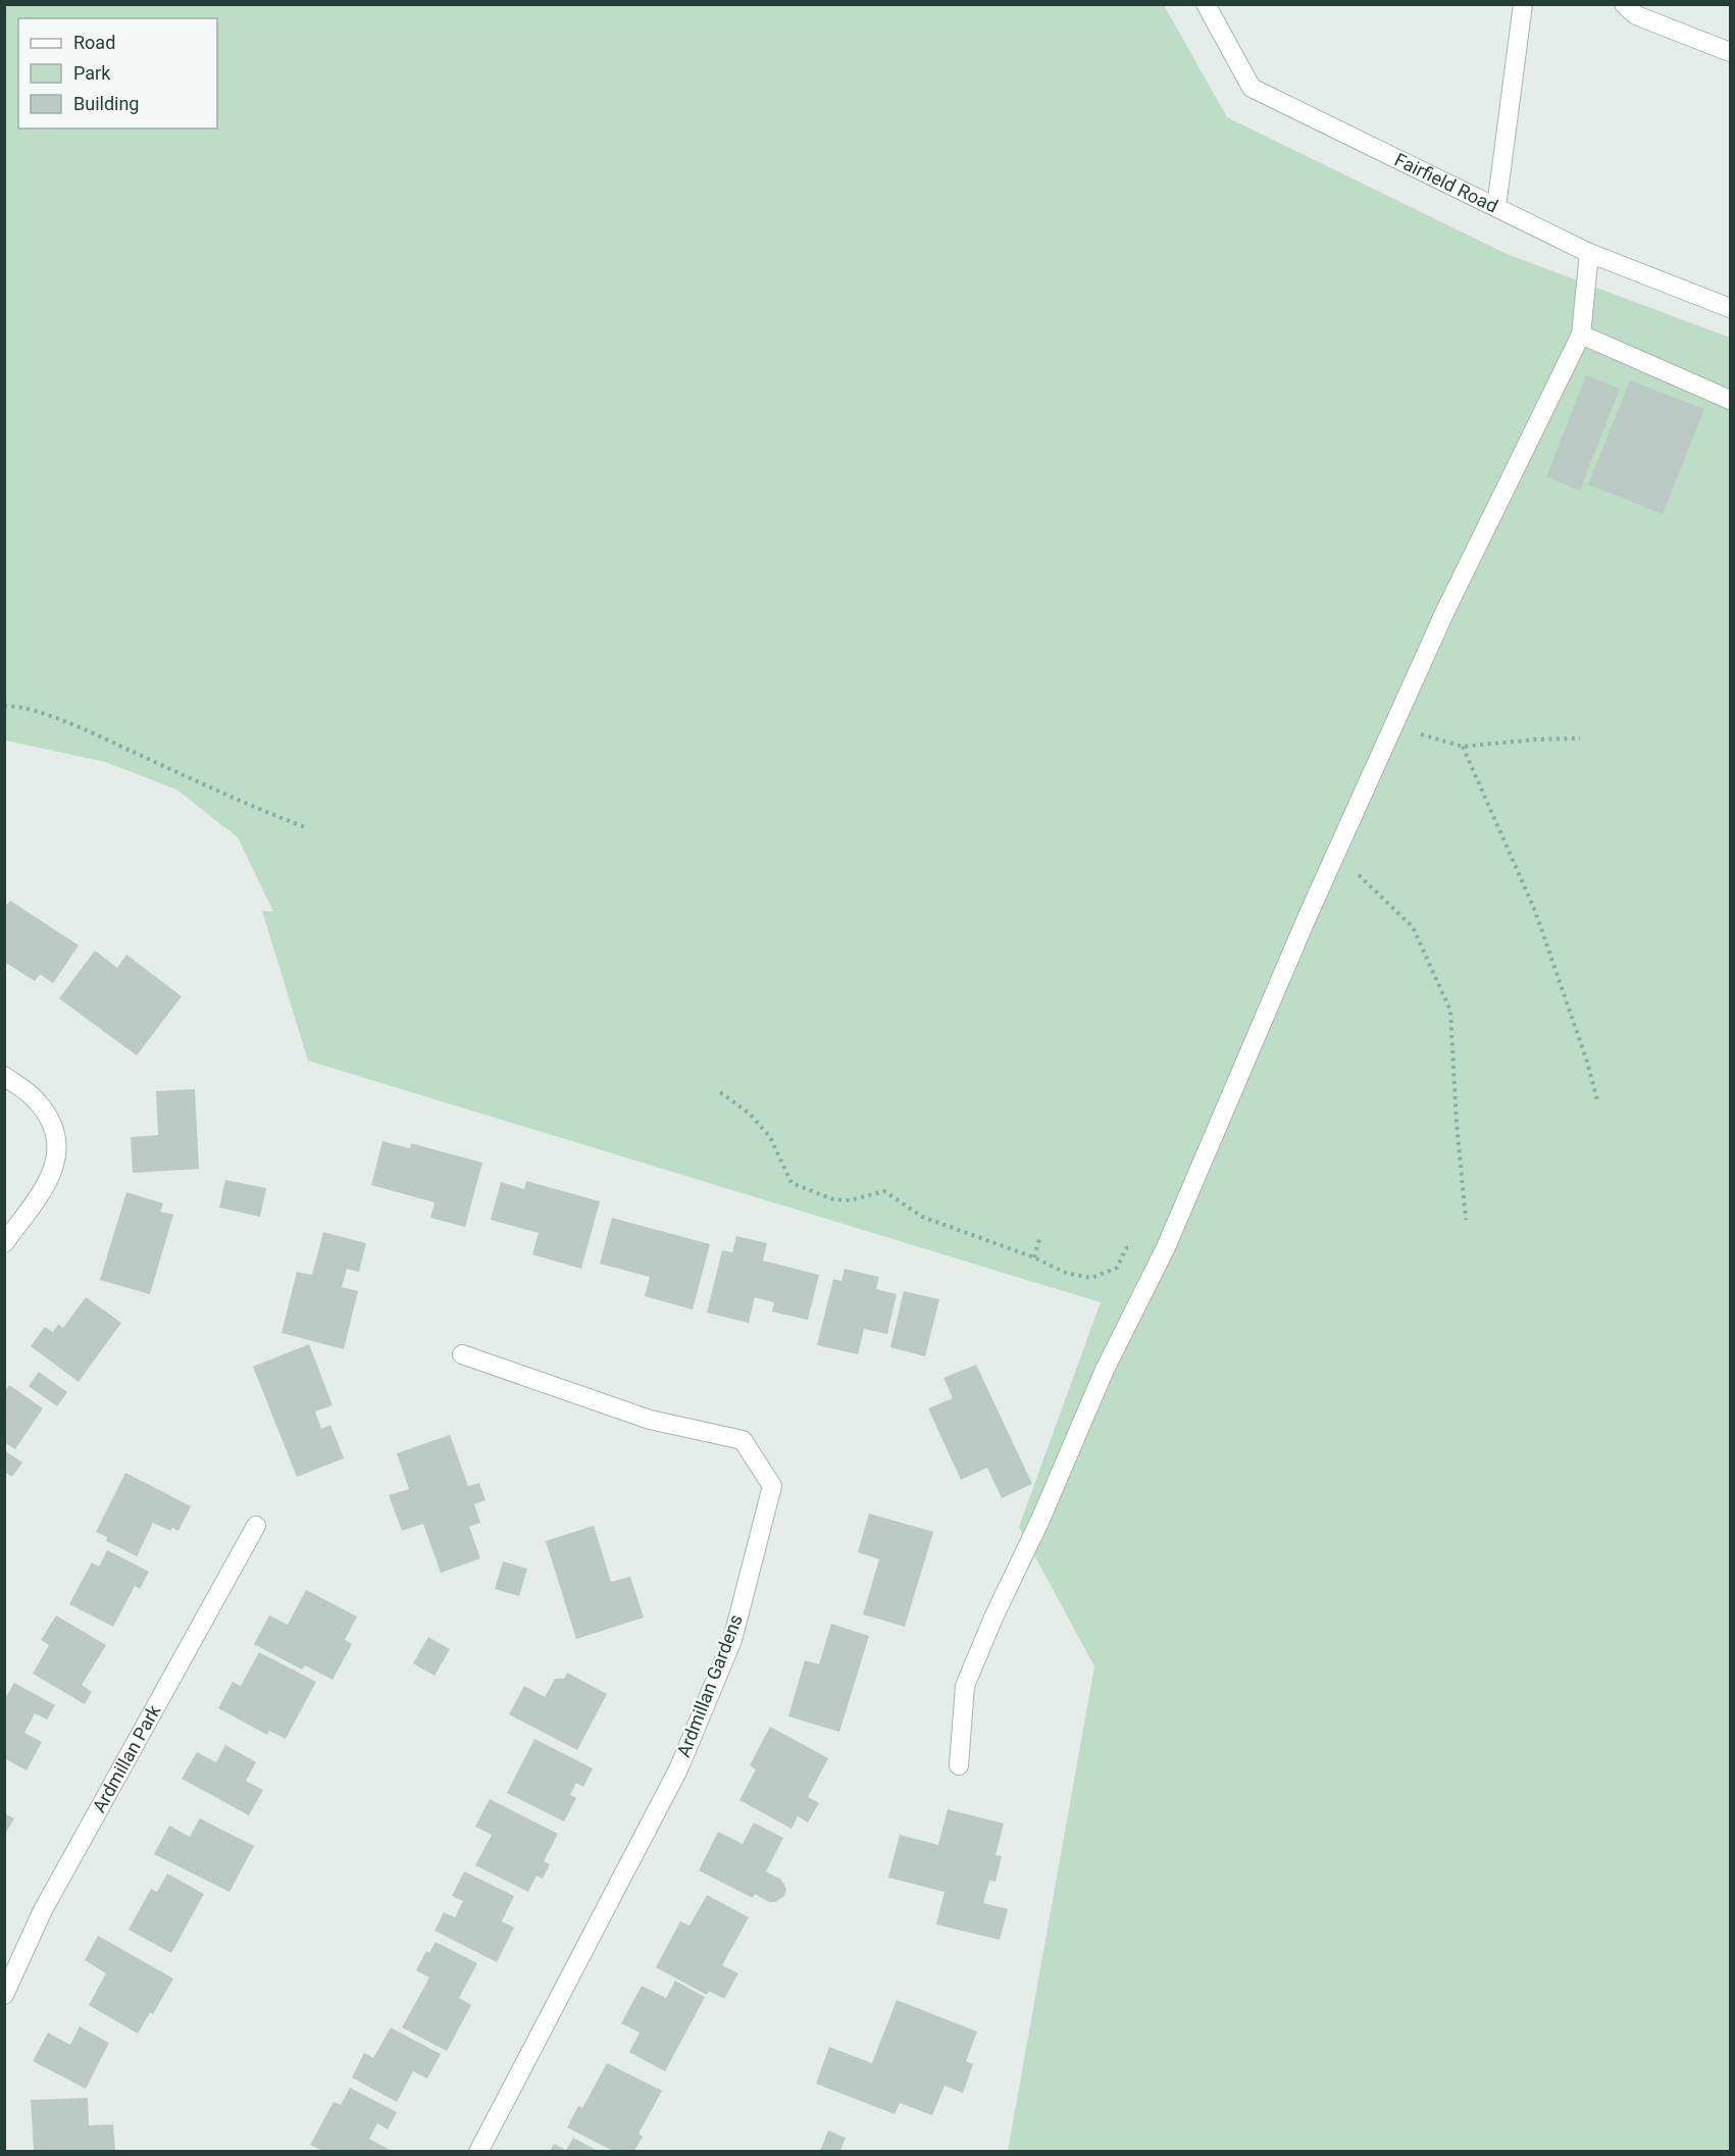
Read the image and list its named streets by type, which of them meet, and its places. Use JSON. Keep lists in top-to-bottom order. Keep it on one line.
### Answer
{"streets":{"street":["Fairfield Road","Ardmillan Gardens","Ardmillan Park"]},"legend":["Road","Park","Building"]}
